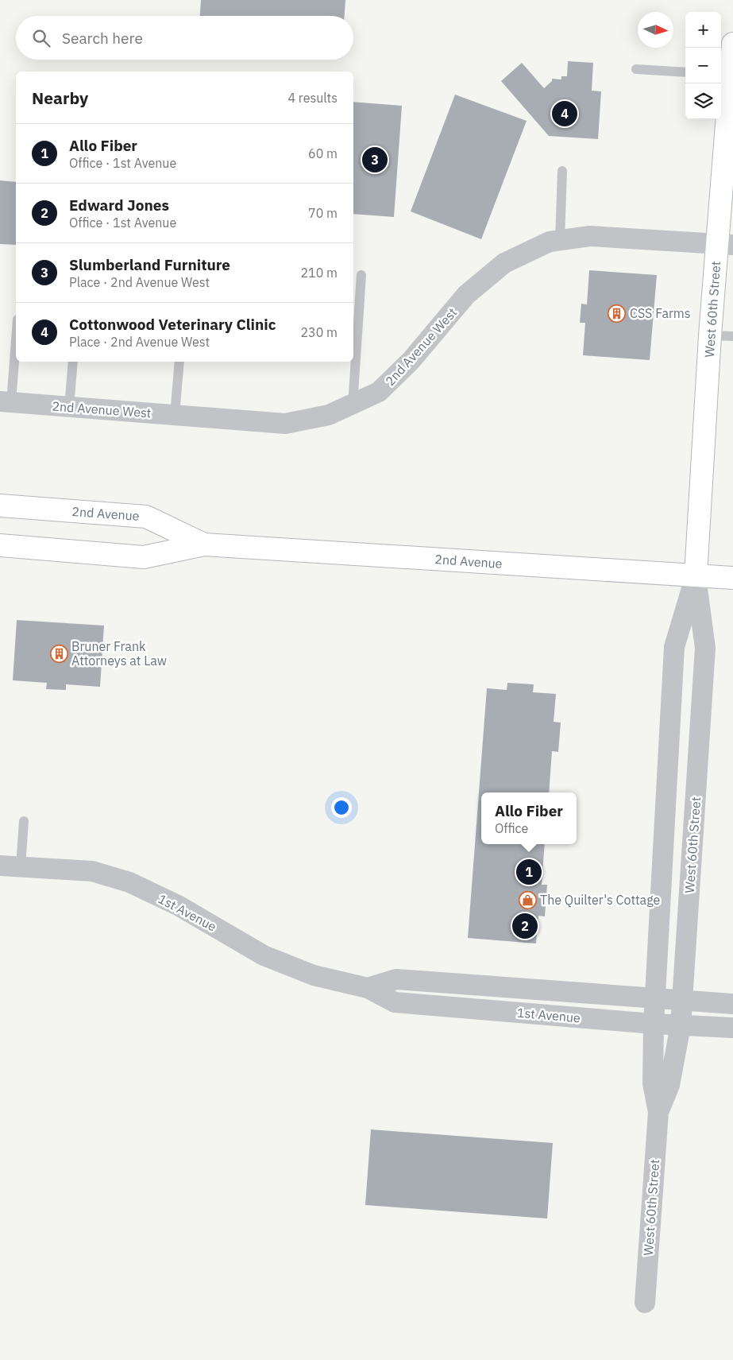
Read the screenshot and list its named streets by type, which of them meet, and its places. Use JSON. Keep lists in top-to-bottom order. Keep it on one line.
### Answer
{"streets":{"main road":["West 60th Street","2nd Avenue"],"street":["2nd Avenue West","1st Avenue"]},"crossings":[["West 60th Street","2nd Avenue West"],["West 60th Street","2nd Avenue"],["West 60th Street","1st Avenue"]],"places":{"building":["CSS Farms","Bruner Frank Attorneys at Law"],"shop":["The Quilter's Cottage"]},"north":"right","page":{"map_buttons":["+","−"],"search":"Search here","heading":["Nearby","4 results"],"pins":["4","3","1","2"],"list":[{"mark":"1","name":"Allo Fiber","note":"Office · 1st Avenue","value":"60 m"},{"mark":"2","name":"Edward Jones","note":"Office · 1st Avenue","value":"70 m"},{"mark":"3","name":"Slumberland Furniture","note":"Place · 2nd Avenue West","value":"210 m"},{"mark":"4","name":"Cottonwood Veterinary Clinic","note":"Place · 2nd Avenue West","value":"230 m"}],"popup":["Allo Fiber","Office"]}}
